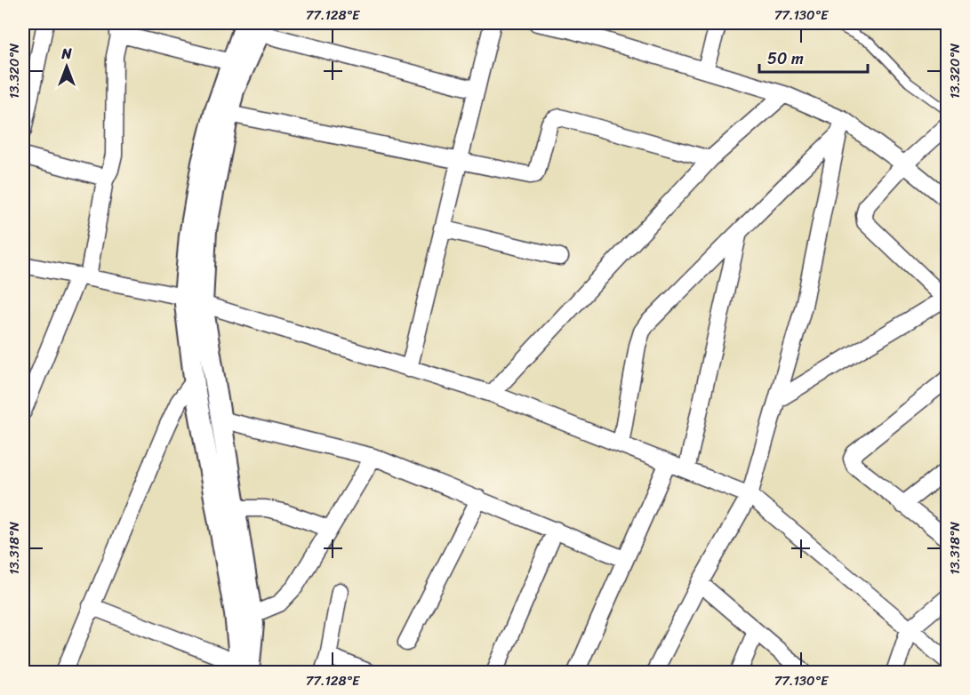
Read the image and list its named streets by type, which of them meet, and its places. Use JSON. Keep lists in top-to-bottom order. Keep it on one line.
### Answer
{"scale_bar":"50 m","north":"top","coordinates":["77.128°E","77.130°E","13.320°N","13.318°N"]}
